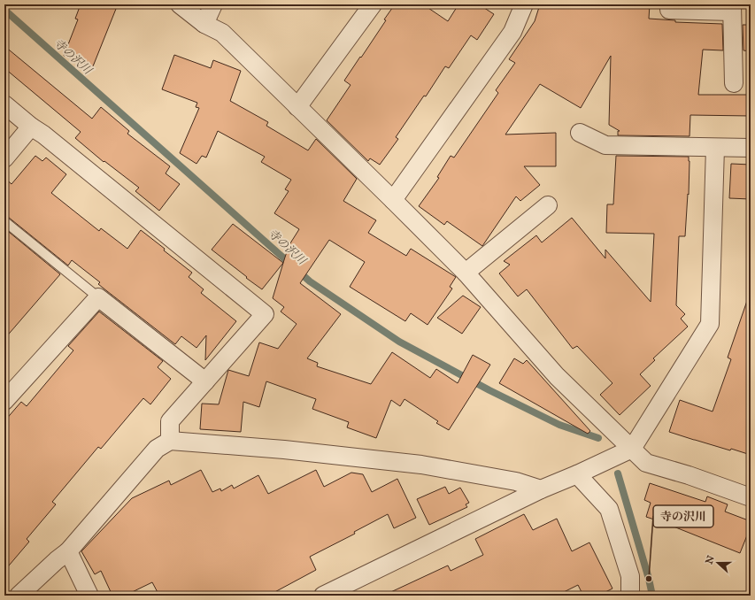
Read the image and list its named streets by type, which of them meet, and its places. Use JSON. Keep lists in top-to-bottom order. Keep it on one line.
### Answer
{"water":["寺の沢川"],"places":["寺の沢川"],"north":"left"}
